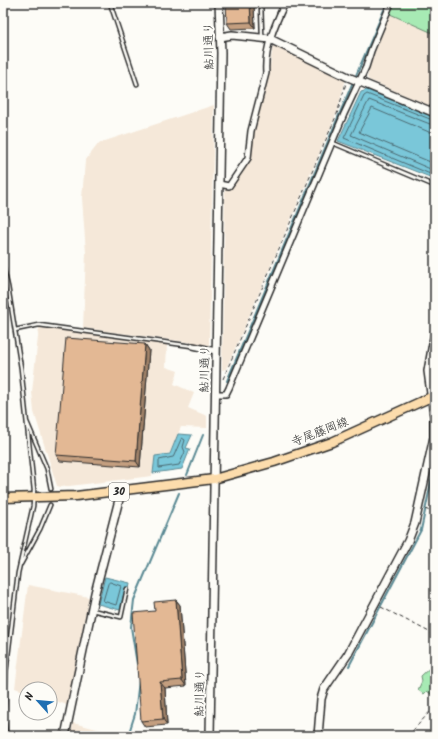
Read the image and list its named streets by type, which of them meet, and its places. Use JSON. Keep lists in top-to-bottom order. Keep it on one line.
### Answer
{"streets":{"main road":["寺尾藤岡線","30"],"street":["鮎川通り"]},"crossings":[["鮎川通り","寺尾藤岡線"],["鮎川通り","30"],["寺尾藤岡線","30"]],"north":"top left"}
